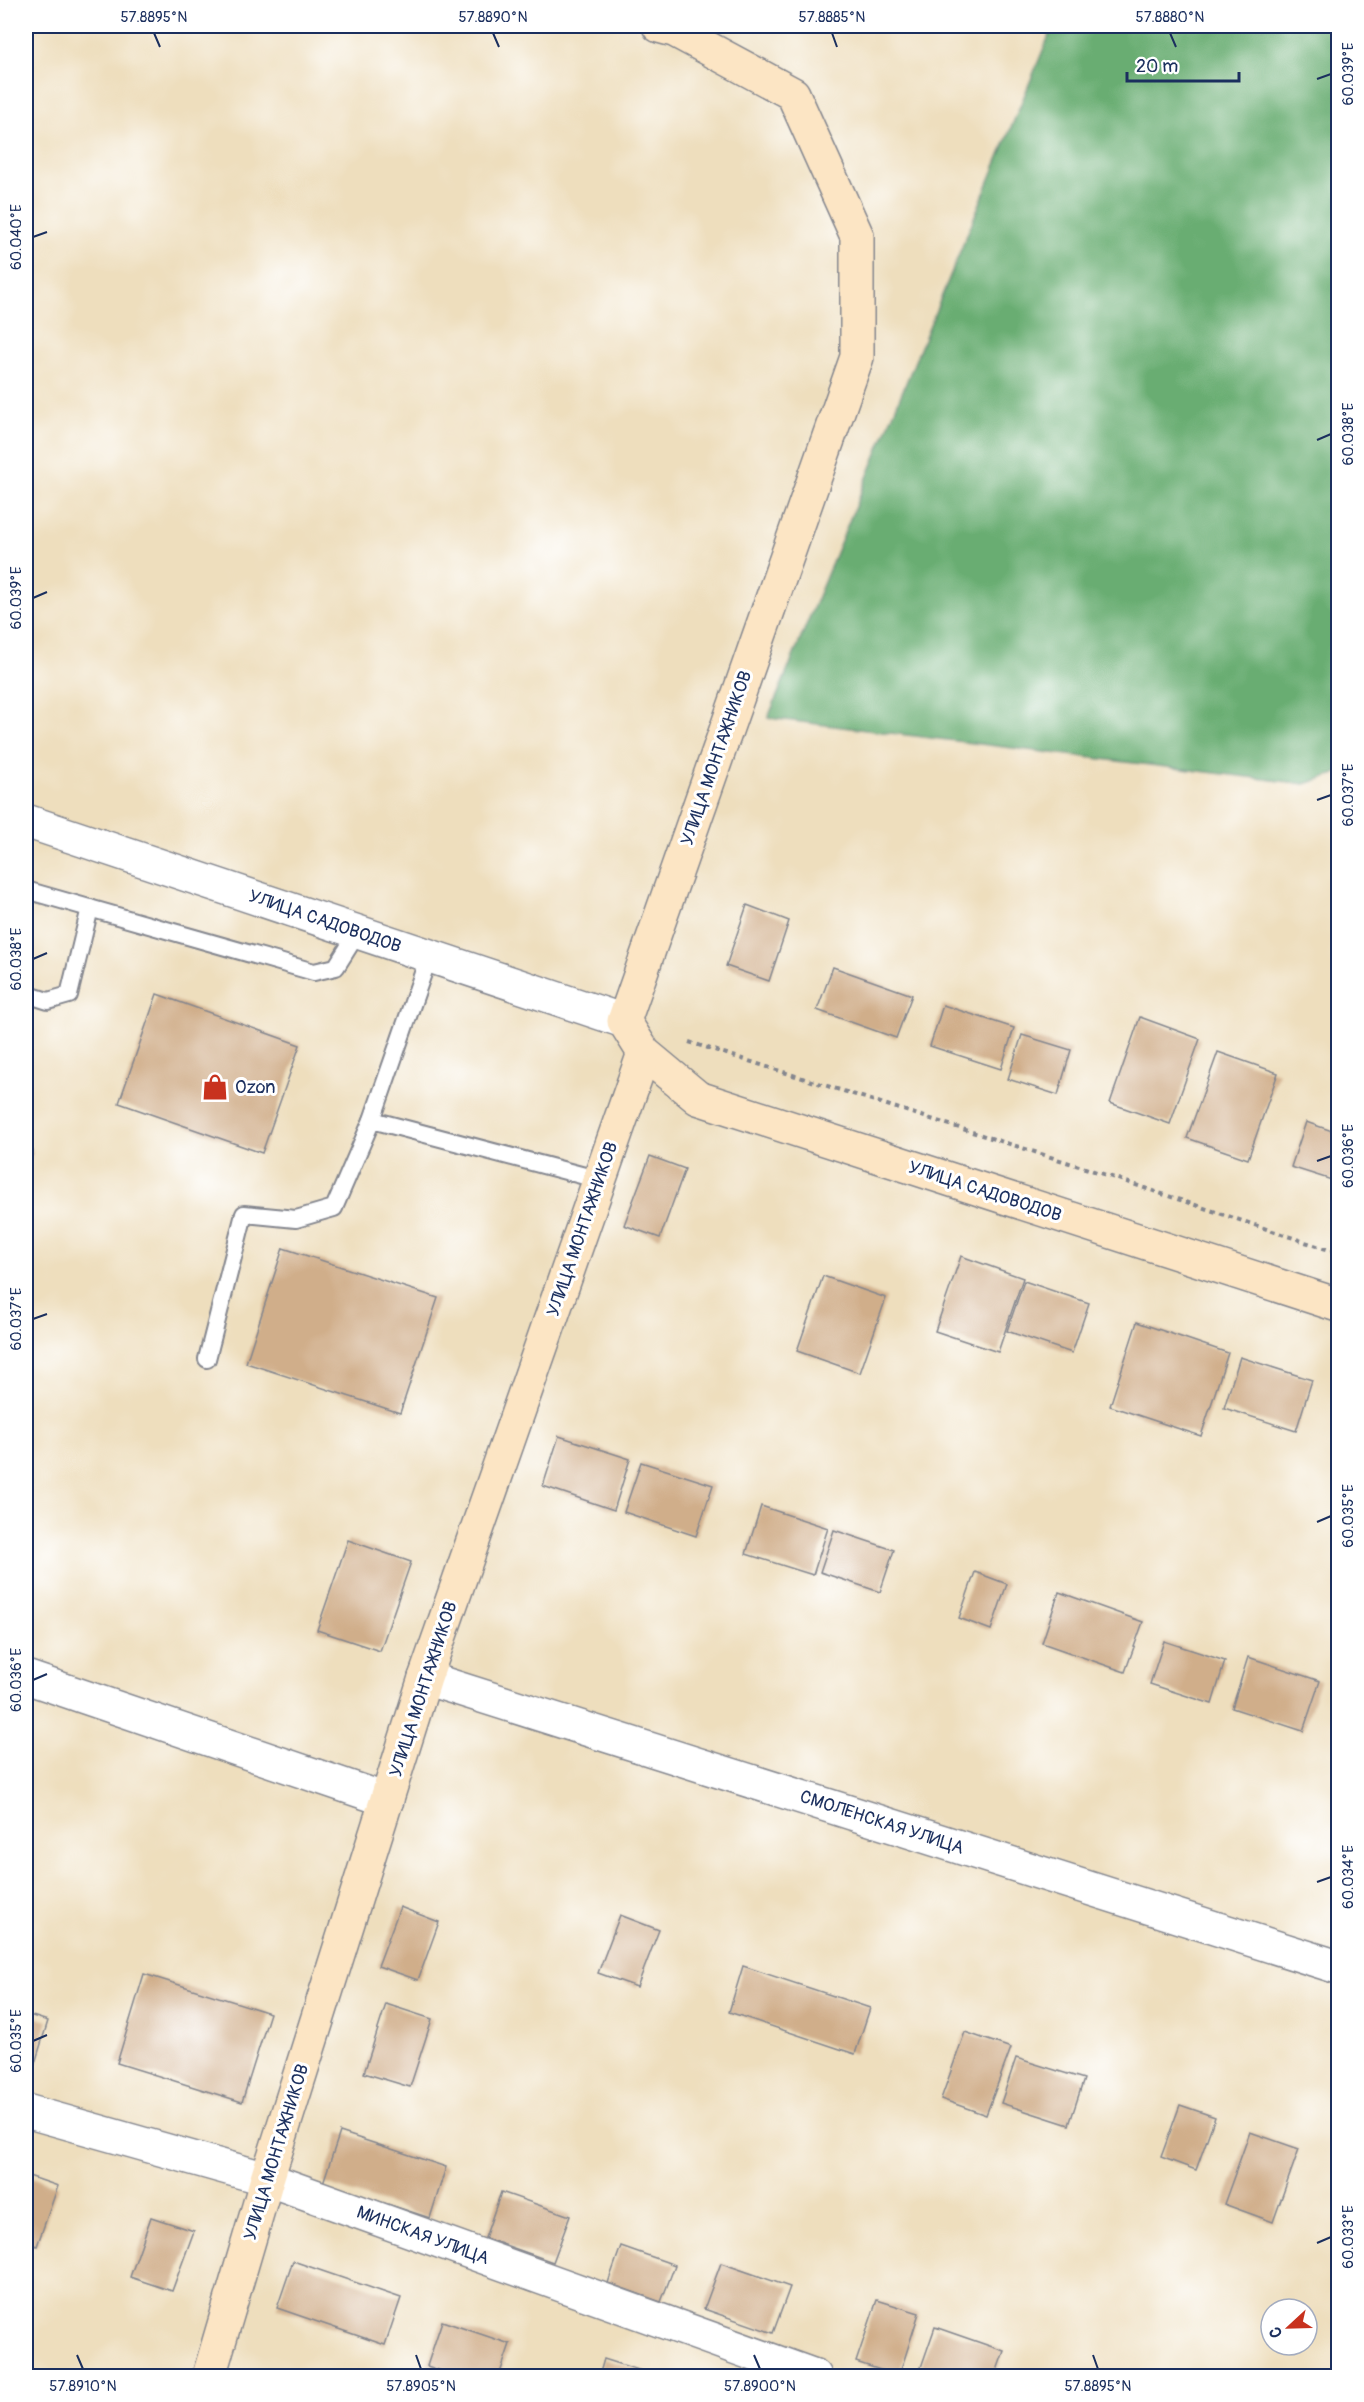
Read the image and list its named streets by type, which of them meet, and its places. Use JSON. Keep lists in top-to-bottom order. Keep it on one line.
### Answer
{"streets":{"main road":["УЛИЦА МОНТАЖНИКОВ","УЛИЦА САДОВОДОВ"],"street":["СМОЛЕНСКАЯ УЛИЦА","МИНСКАЯ УЛИЦА"]},"crossings":[["УЛИЦА МОНТАЖНИКОВ","УЛИЦА САДОВОДОВ"],["УЛИЦА МОНТАЖНИКОВ","СМОЛЕНСКАЯ УЛИЦА"],["УЛИЦА МОНТАЖНИКОВ","МИНСКАЯ УЛИЦА"]],"places":{"shop":["Ozon"]},"scale_bar":"20 m","north":"left","coordinates":["57.8895°N","57.8890°N","57.8885°N","57.8880°N","60.039°E","60.040°E","60.038°E","60.037°E","60.036°E","60.035°E","60.034°E","60.033°E","57.8910°N","57.8905°N","57.8900°N"]}
